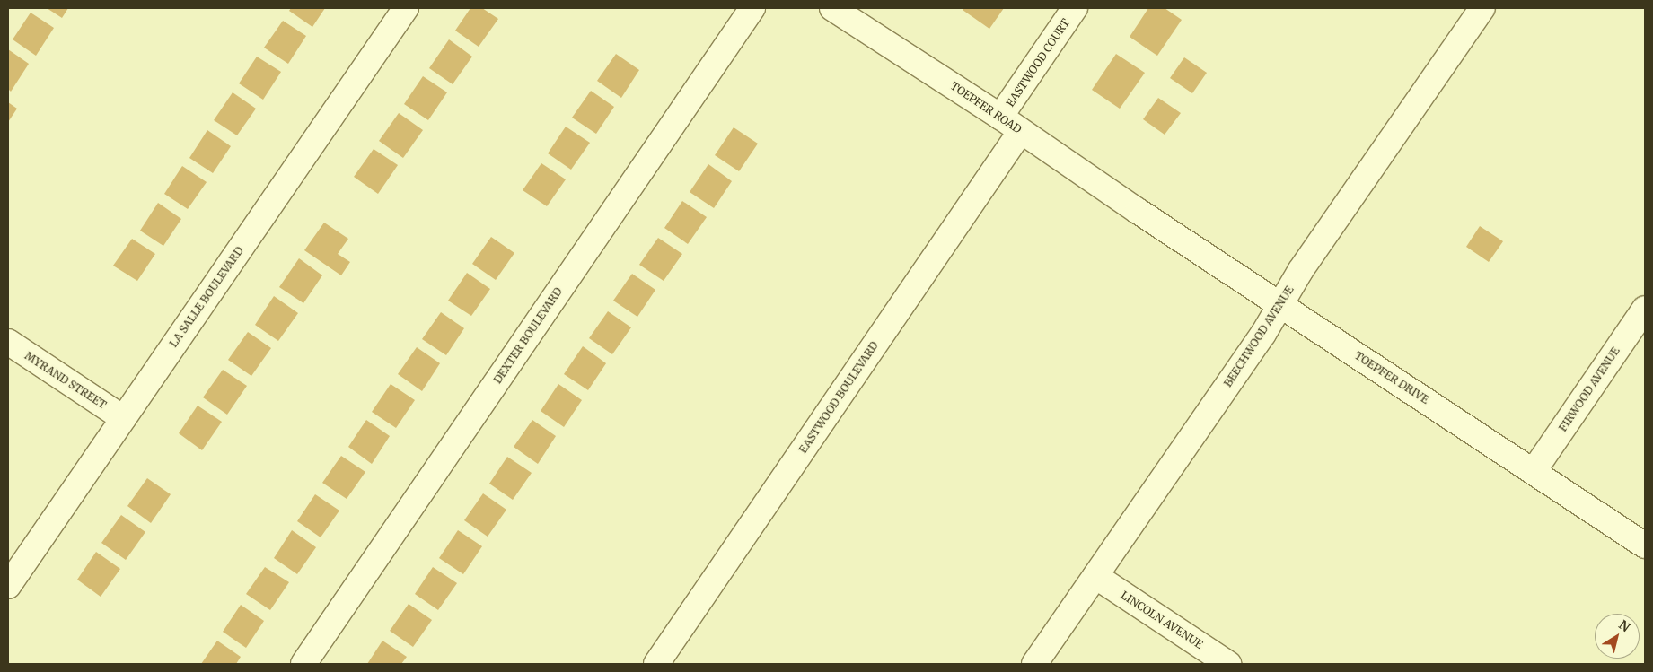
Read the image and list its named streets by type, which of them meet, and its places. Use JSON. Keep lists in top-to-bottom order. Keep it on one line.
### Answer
{"streets":{"street":["EASTWOOD COURT","TOEPFER ROAD","LA SALLE BOULEVARD","DEXTER BOULEVARD","BEECHWOOD AVENUE","TOEPFER DRIVE","MYRAND STREET","FIRWOOD AVENUE","EASTWOOD BOULEVARD","LINCOLN AVENUE"]},"crossings":[["EASTWOOD COURT","TOEPFER ROAD"],["TOEPFER ROAD","TOEPFER DRIVE"],["TOEPFER ROAD","EASTWOOD BOULEVARD"],["LA SALLE BOULEVARD","MYRAND STREET"],["BEECHWOOD AVENUE","TOEPFER DRIVE"],["BEECHWOOD AVENUE","LINCOLN AVENUE"],["TOEPFER DRIVE","FIRWOOD AVENUE"]],"north":"top right"}
